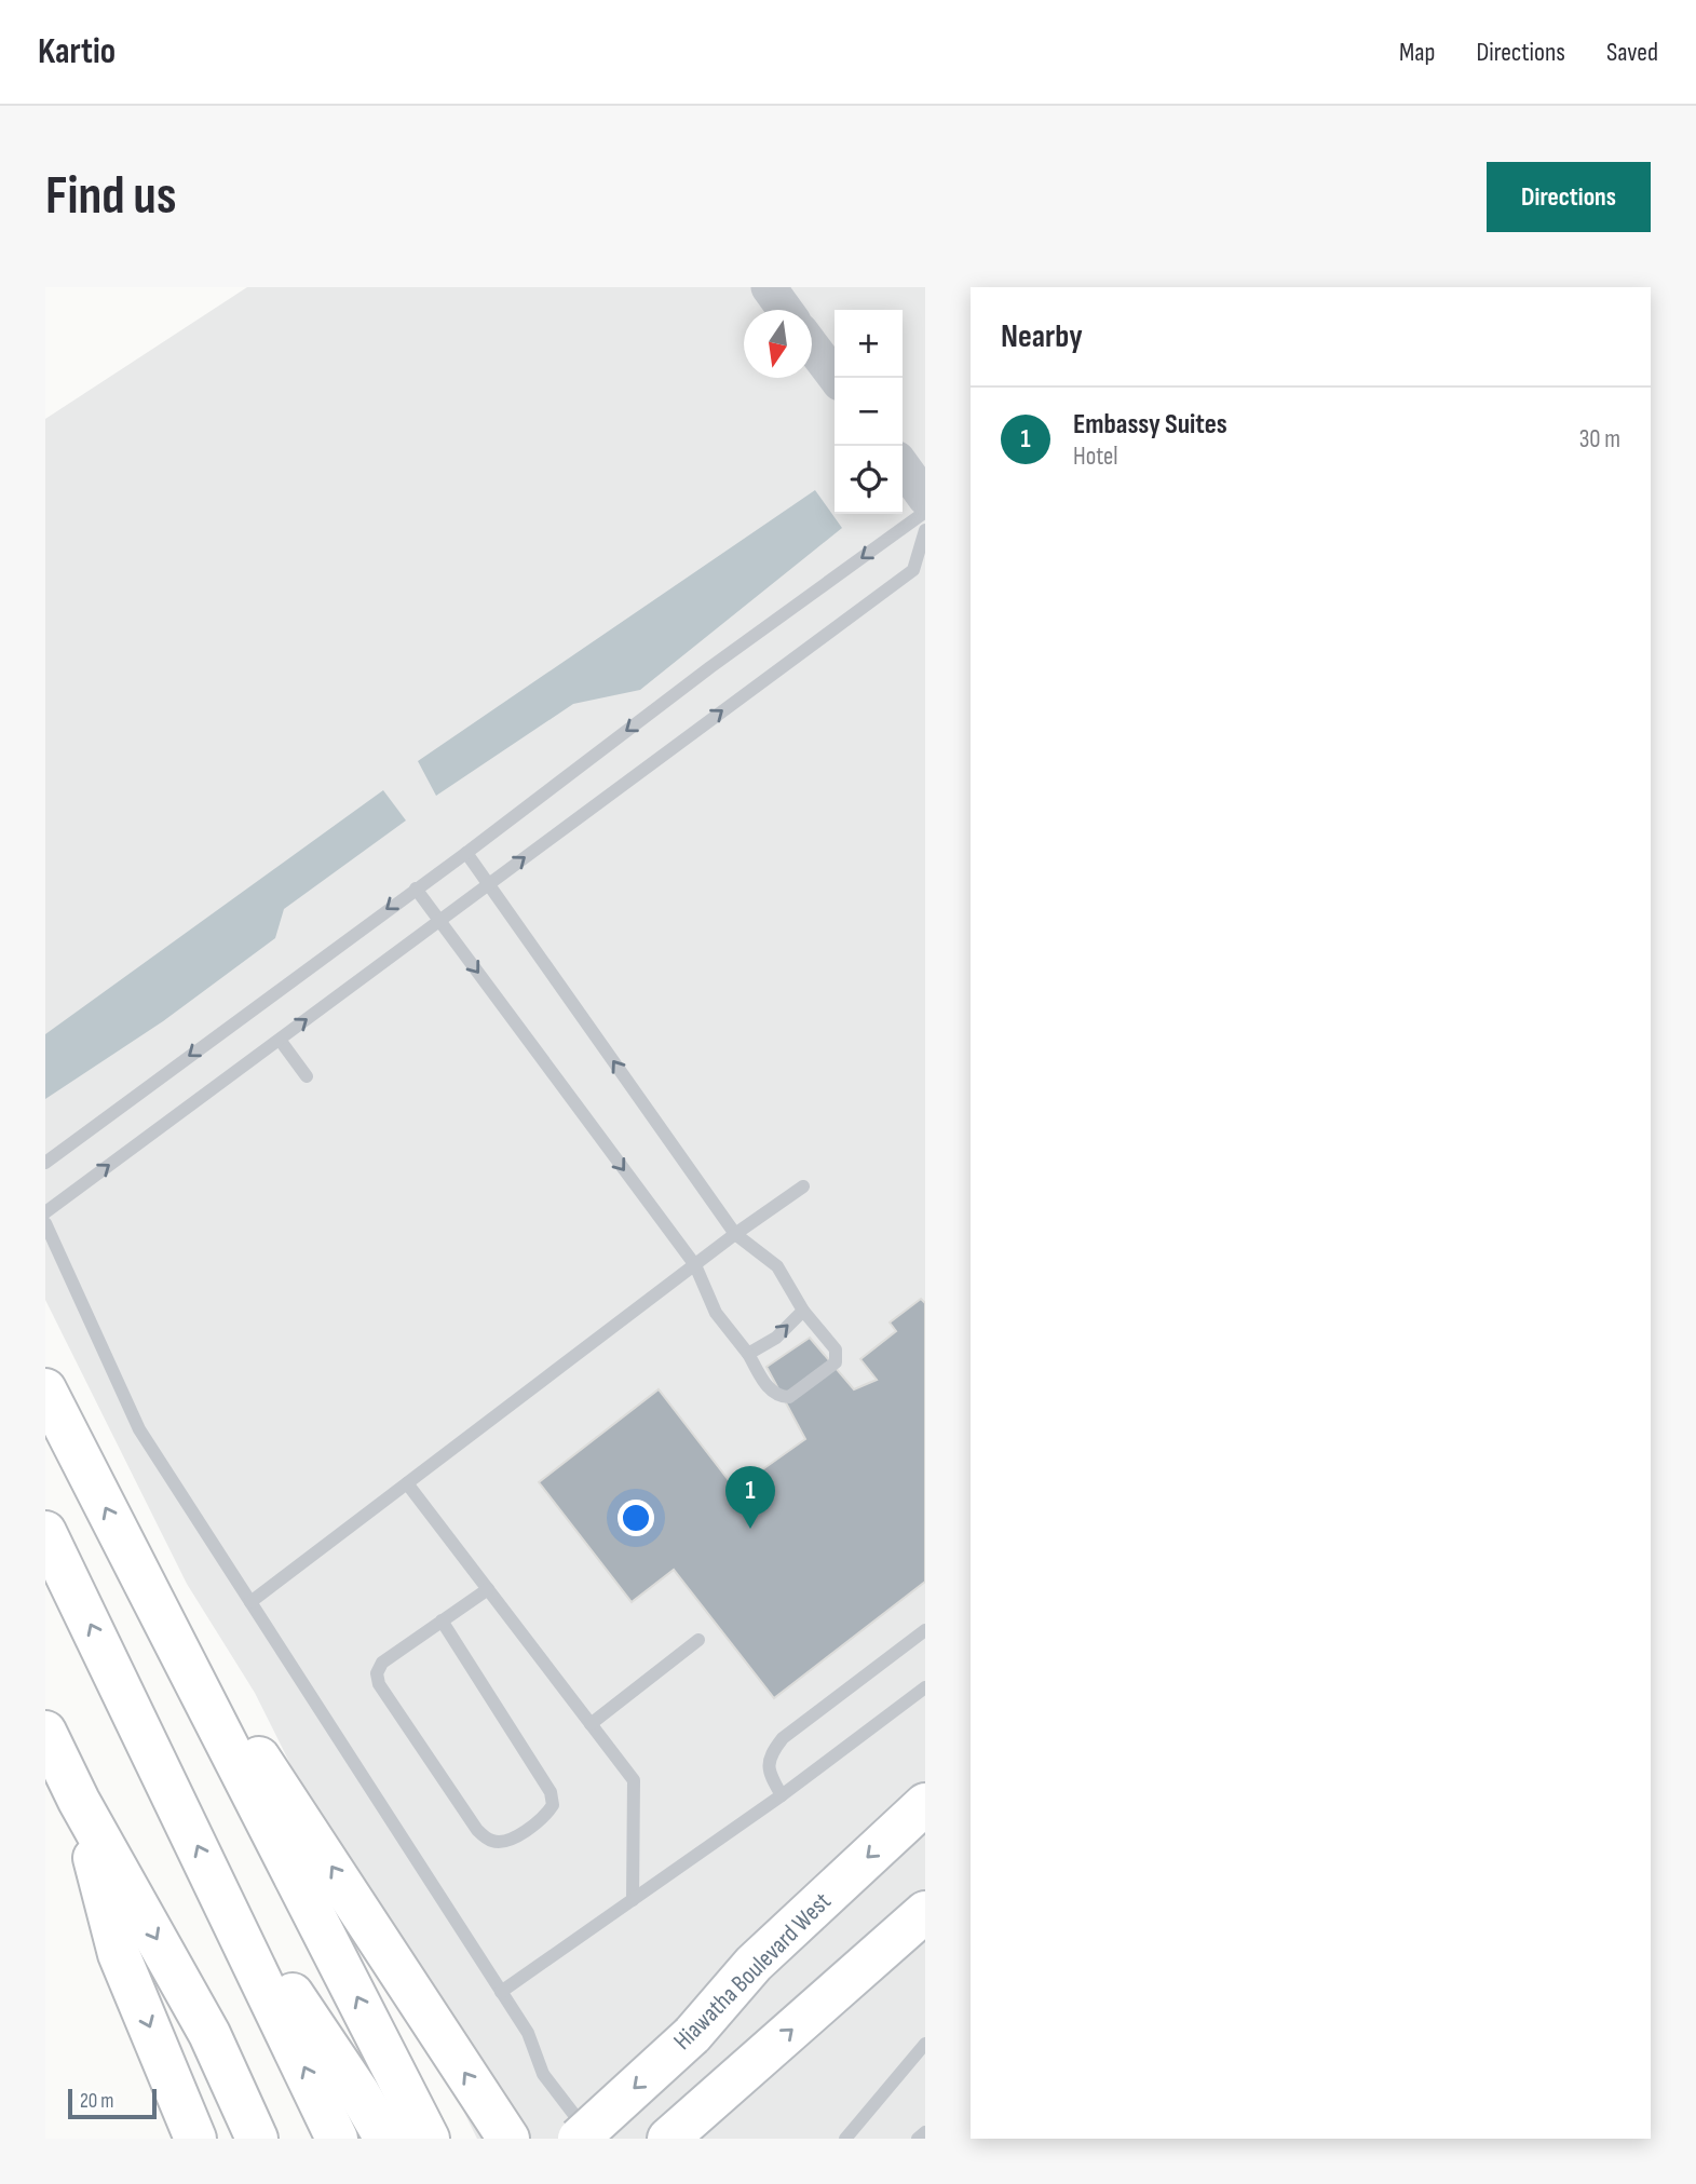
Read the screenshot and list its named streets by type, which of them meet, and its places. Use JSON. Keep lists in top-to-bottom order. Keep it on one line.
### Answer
{"streets":{"main road":["Hiawatha Boulevard West"]},"scale_bar":"20 m","north":"bottom","page":{"header":"Kartio","nav":["Map","Directions","Saved"],"buttons":"Directions","title":"Find us","heading":"Nearby","map_buttons":["+","−"],"list":[{"mark":"1","name":"Embassy Suites","note":"Hotel","value":"30 m"}],"pins":"1","scale":"20 m"}}
